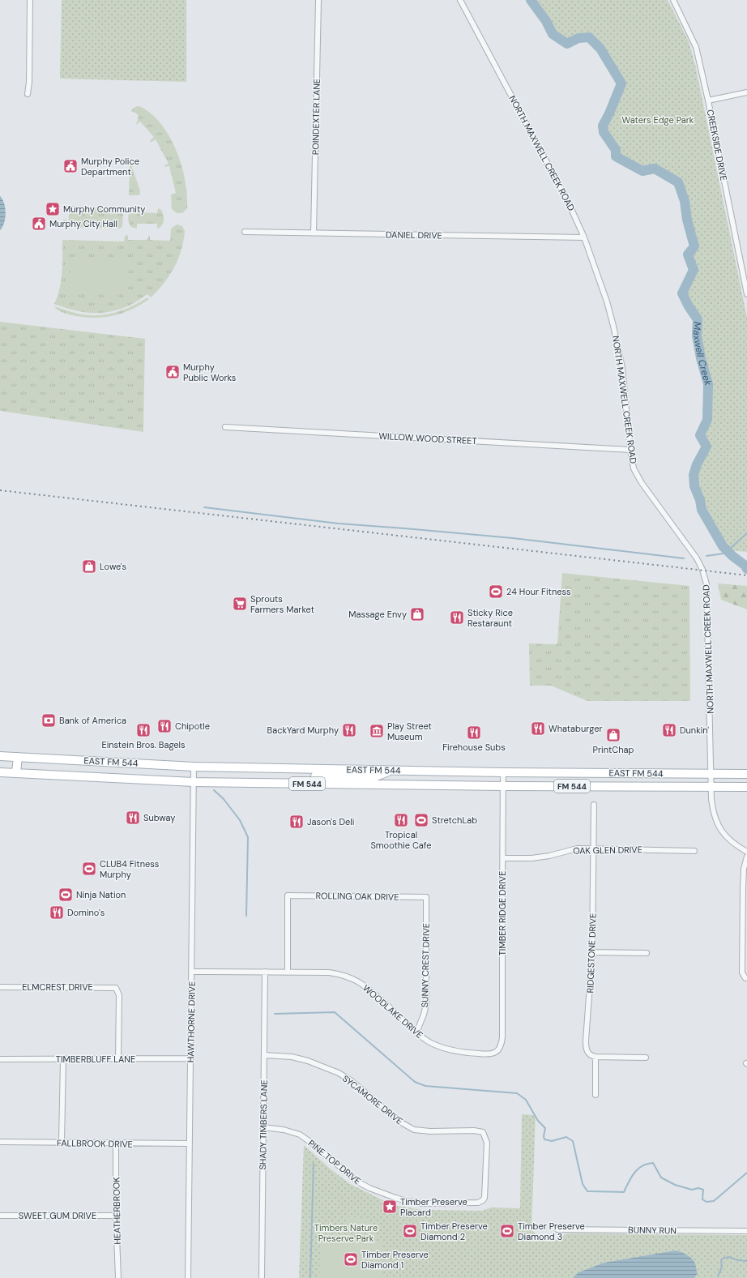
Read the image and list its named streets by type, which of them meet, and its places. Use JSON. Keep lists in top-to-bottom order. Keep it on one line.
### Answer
{"streets":{"main road":["EAST FM 544","FM 544"],"street":["POINDEXTER LANE","CREEKSIDE DRIVE","NORTH MAXWELL CREEK ROAD","DANIEL DRIVE","WILLOW WOOD STREET","OAK GLEN DRIVE","ROLLING OAK DRIVE","TIMBER RIDGE DRIVE","RIDGESTONE DRIVE","SUNNY CREST DRIVE","ELMCREST DRIVE","WOODLAKE DRIVE","HAWTHORNE DRIVE","TIMBERBLUFF LANE","SYCAMORE DRIVE","SHADY TIMBERS LANE","FALLBROOK DRIVE","PINE TOP DRIVE","HEATHERBROOK","SWEET GUM DRIVE","BUNNY RUN"]},"crossings":[["POINDEXTER LANE","DANIEL DRIVE"],["NORTH MAXWELL CREEK ROAD","DANIEL DRIVE"],["NORTH MAXWELL CREEK ROAD","WILLOW WOOD STREET"],["NORTH MAXWELL CREEK ROAD","EAST FM 544"],["EAST FM 544","TIMBER RIDGE DRIVE"],["EAST FM 544","HAWTHORNE DRIVE"],["OAK GLEN DRIVE","TIMBER RIDGE DRIVE"],["OAK GLEN DRIVE","RIDGESTONE DRIVE"],["ROLLING OAK DRIVE","SUNNY CREST DRIVE"],["ROLLING OAK DRIVE","WOODLAKE DRIVE"],["TIMBER RIDGE DRIVE","WOODLAKE DRIVE"],["SUNNY CREST DRIVE","WOODLAKE DRIVE"],["ELMCREST DRIVE","TIMBERBLUFF LANE"],["WOODLAKE DRIVE","HAWTHORNE DRIVE"],["WOODLAKE DRIVE","SHADY TIMBERS LANE"],["HAWTHORNE DRIVE","TIMBERBLUFF LANE"],["HAWTHORNE DRIVE","FALLBROOK DRIVE"],["SYCAMORE DRIVE","SHADY TIMBERS LANE"],["SYCAMORE DRIVE","PINE TOP DRIVE"],["SHADY TIMBERS LANE","PINE TOP DRIVE"],["FALLBROOK DRIVE","HEATHERBROOK"],["HEATHERBROOK","SWEET GUM DRIVE"]],"water":["Maxwell Creek"],"parks":["Waters Edge Park","Timbers Nature Preserve Park"],"places":{"public building":["Murphy Police Department","Murphy City Hall","Murphy Public Works"],"place":["Murphy Community","Timber Preserve Placard"],"shop":["Lowe's","Massage Envy","PrintChap"],"sports":["24 Hour Fitness","StretchLab","CLUB4 Fitness Murphy","Ninja Nation","Timber Preserve Diamond 2","Timber Preserve Diamond 3","Timber Preserve Diamond 1"],"supermarket":["Sprouts Farmers Market"],"restaurant":["Sticky Rice Restaraunt","Chipotle","Whataburger","Einstein Bros. Bagels","BackYard Murphy","Dunkin'","Firehouse Subs","Subway","Tropical Smoothie Cafe","Jason's Deli","Domino's"],"bank":["Bank of America"],"museum":["Play Street Museum"]}}
